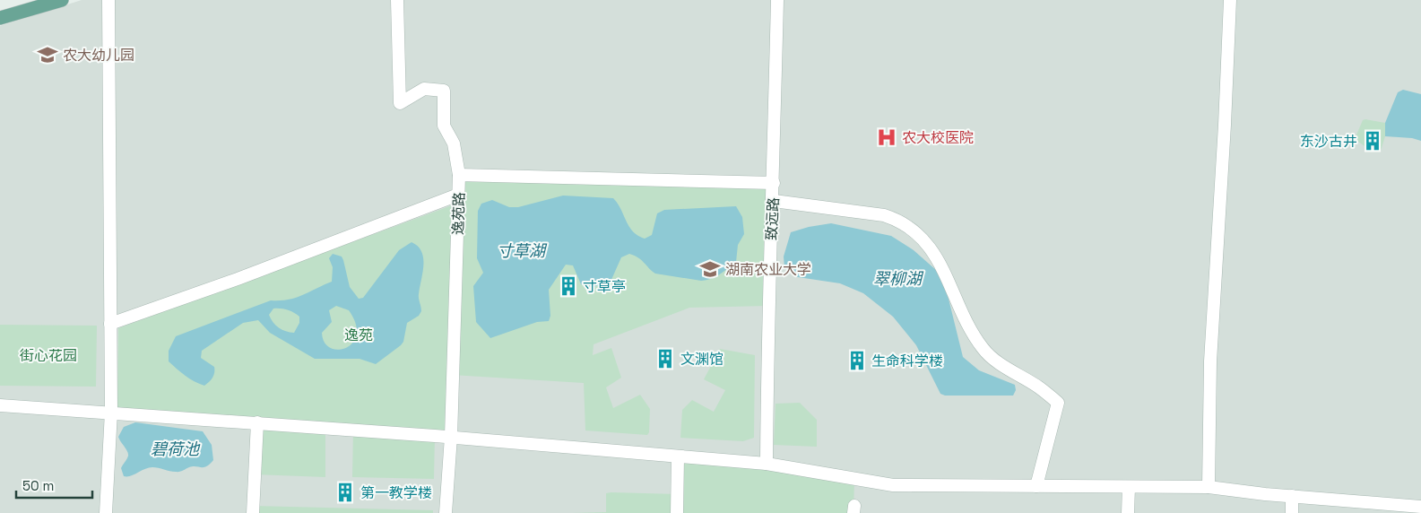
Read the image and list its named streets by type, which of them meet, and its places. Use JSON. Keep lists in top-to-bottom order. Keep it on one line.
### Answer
{"streets":{"street":["逸苑路","致远路"]},"crossings":[["逸苑路","致远路"]],"water":["寸草湖","翠柳湖","碧荷池"],"parks":["逸苑","街心花园"],"places":{"school or university":["农大幼儿园","湖南农业大学"],"hospital":["农大校医院"],"building":["东沙古井","寸草亭","文渊馆","生命科学楼","第一教学楼"]},"scale_bar":"50 m"}
